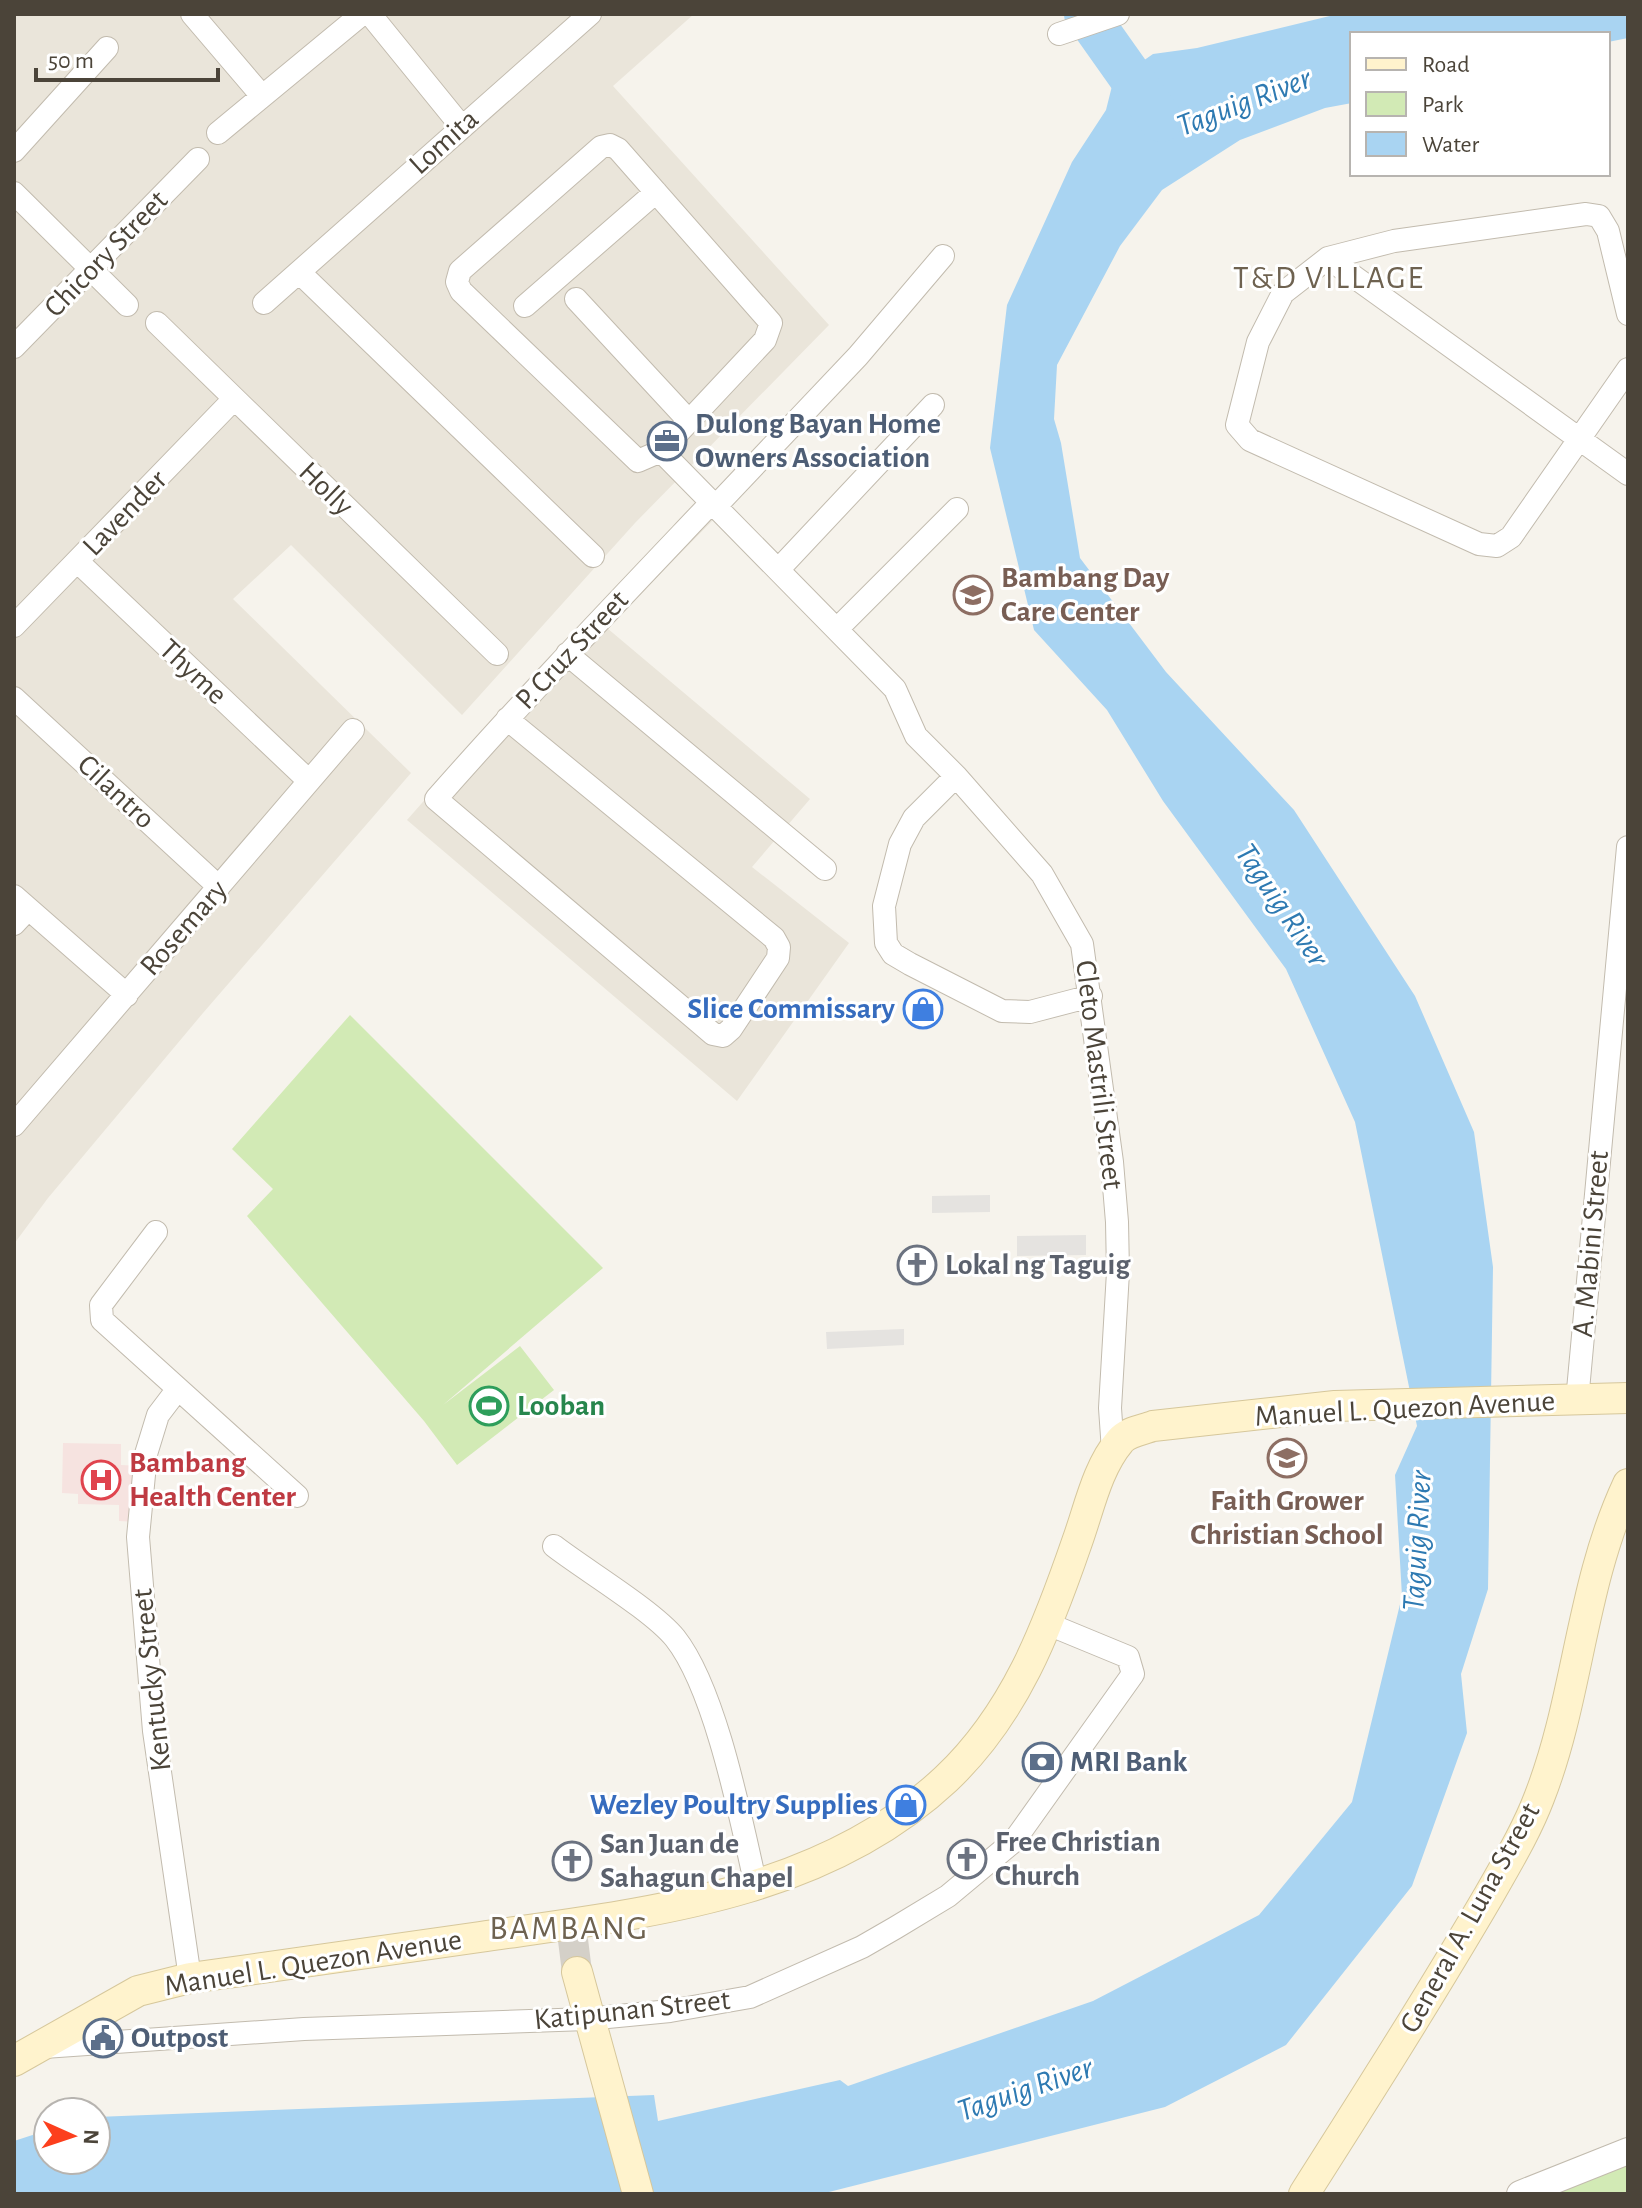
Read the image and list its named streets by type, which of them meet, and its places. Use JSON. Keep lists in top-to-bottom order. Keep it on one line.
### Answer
{"streets":{"main road":["Manuel L. Quezon Avenue","General A. Luna Street"],"street":["Lomita","Chicory Street","Holly","Lavender","P. Cruz Street","Thyme","Cilantro","Rosemary","Cleto Mastrili Street","A. Mabini Street","Kentucky Street","Katipunan Street"]},"crossings":[["Holly","Lavender"],["Lavender","Thyme"],["P. Cruz Street","Cleto Mastrili Street"],["Thyme","Rosemary"],["Cilantro","Rosemary"],["Cleto Mastrili Street","Manuel L. Quezon Avenue"],["A. Mabini Street","Manuel L. Quezon Avenue"],["Manuel L. Quezon Avenue","Kentucky Street"],["Manuel L. Quezon Avenue","Katipunan Street"]],"districts":["T&D VILLAGE","BAMBANG"],"water":["Taguig River"],"places":{"office":["Dulong Bayan Home Owners Association"],"school or university":["Bambang Day Care Center","Faith Grower Christian School"],"shop":["Slice Commissary","Wezley Poultry Supplies"],"church":["Lokal ng Taguig","Free Christian Church","San Juan de Sahagun Chapel"],"sports":["Looban"],"hospital":["Bambang Health Center"],"bank":["MRI Bank"],"public building":["Outpost"]},"legend":["Road","Park","Water"],"scale_bar":"50 m","north":"right"}
